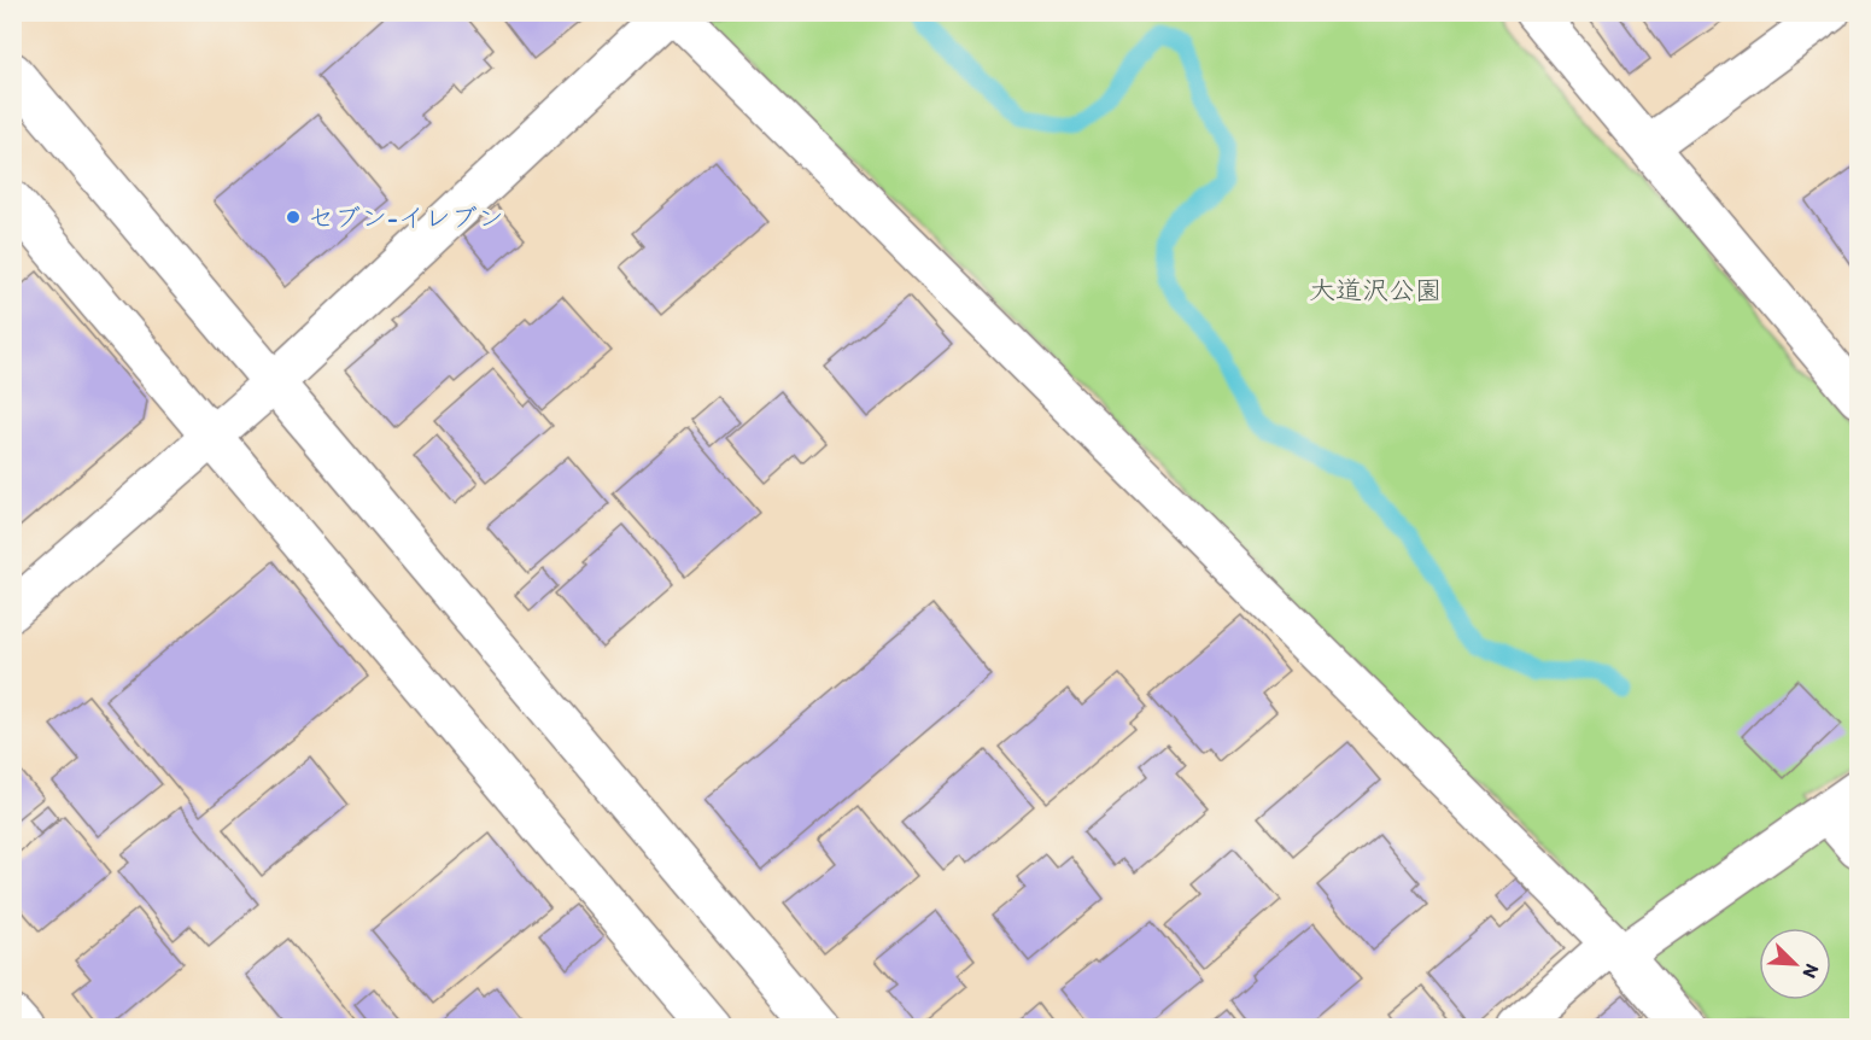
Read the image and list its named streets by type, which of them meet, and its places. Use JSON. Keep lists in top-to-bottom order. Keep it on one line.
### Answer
{"parks":["大道沢公園"],"places":["セブン-イレブン"],"north":"bottom right"}
